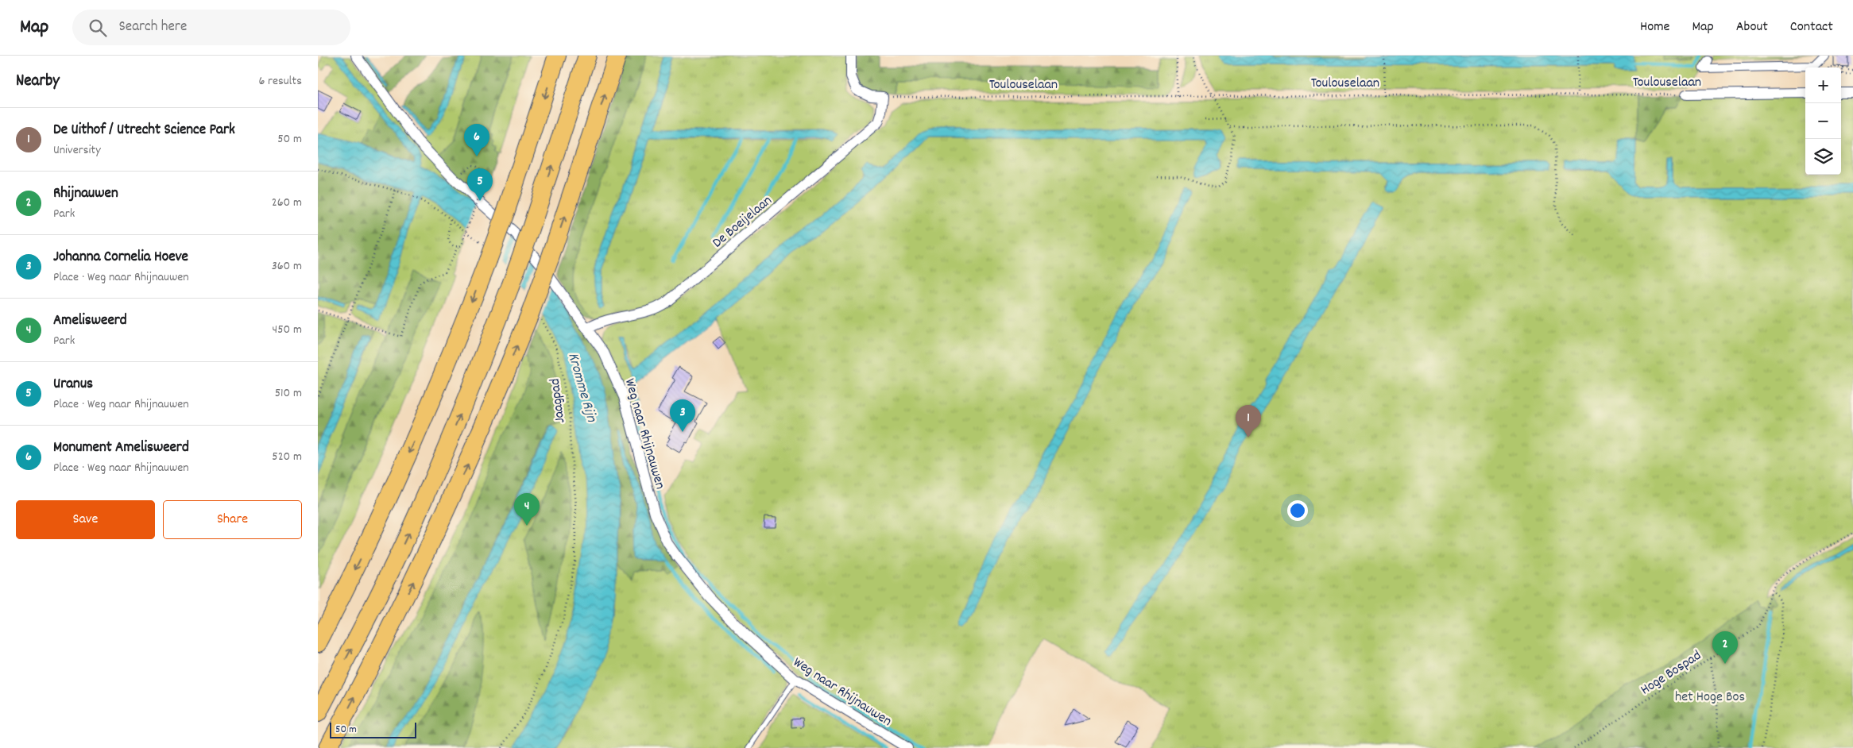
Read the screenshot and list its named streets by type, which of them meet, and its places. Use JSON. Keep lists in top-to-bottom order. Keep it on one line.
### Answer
{"streets":{"street":["Toulouselaan","De Boeijelaan","Weg naar Rhijnauwen"],"path":["Jaagpad","Hoge Bospad"]},"crossings":[["Toulouselaan","De Boeijelaan"],["De Boeijelaan","Weg naar Rhijnauwen"]],"water":["Kromme Rijn"],"parks":["het Hoge Bos"],"scale_bar":"50 m","page":{"header":"Map","search":"Search here","nav":["Home","Map","About","Contact"],"heading":["Nearby","6 results"],"map_buttons":["+","−"],"list":[{"mark":"1","name":"De Uithof / Utrecht Science Park","note":"University","value":"50 m"},{"mark":"2","name":"Rhijnauwen","note":"Park","value":"260 m"},{"mark":"3","name":"Johanna Cornelia Hoeve","note":"Place · Weg naar Rhijnauwen","value":"360 m"},{"mark":"4","name":"Amelisweerd","note":"Park","value":"450 m"},{"mark":"5","name":"Uranus","note":"Place · Weg naar Rhijnauwen","value":"510 m"},{"mark":"6","name":"Monument Amelisweerd","note":"Place · Weg naar Rhijnauwen","value":"520 m"}],"pins":["6","5","3","1","4","2"],"buttons":["Save","Share"],"scale":"50 m"}}
